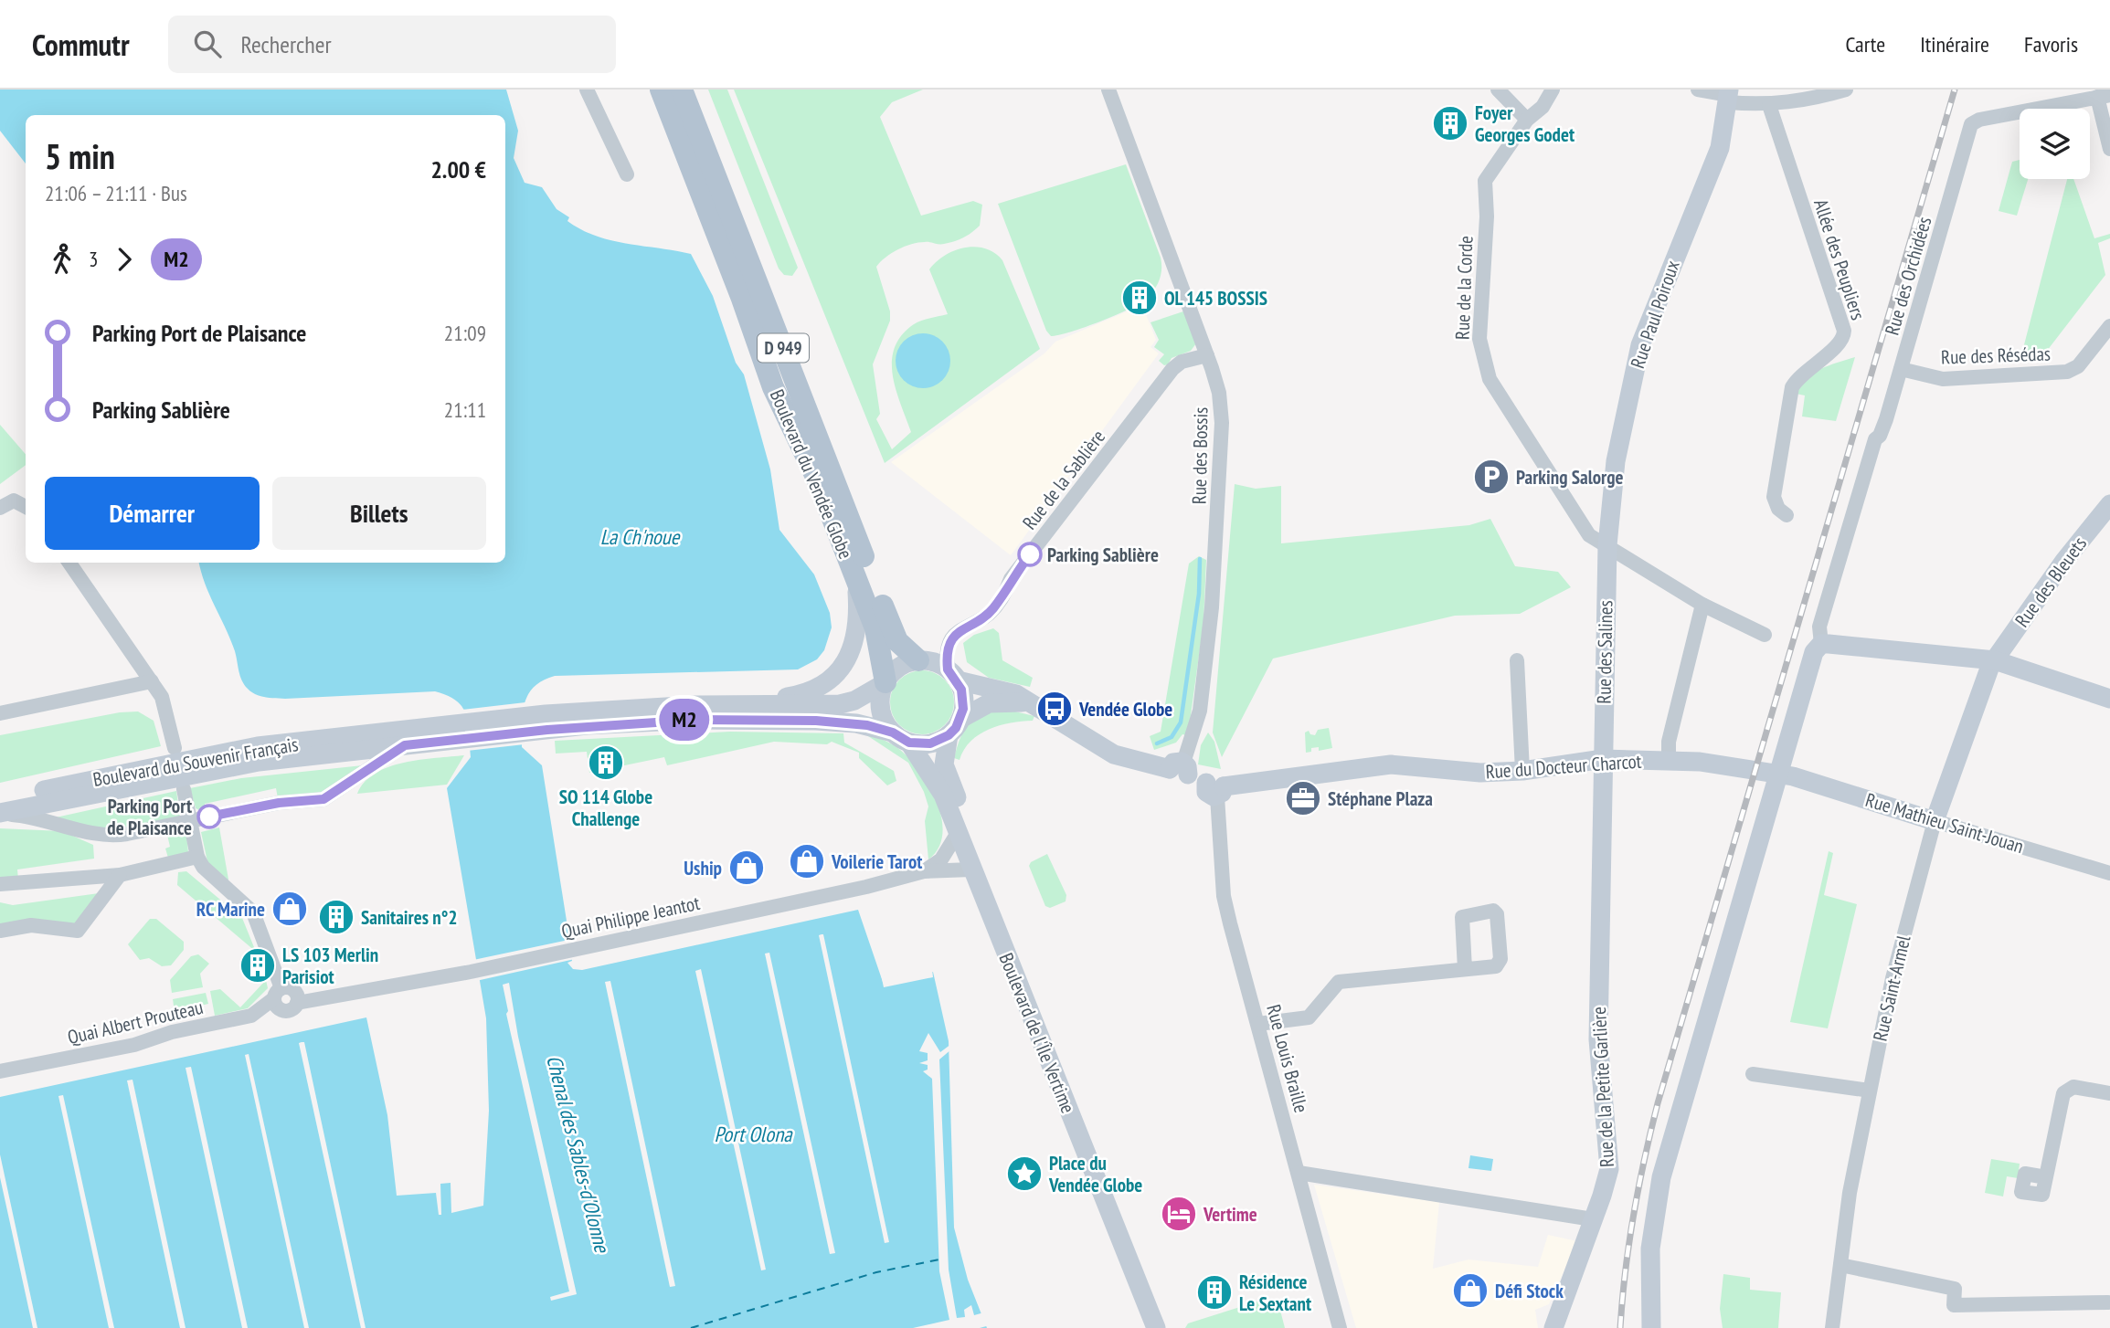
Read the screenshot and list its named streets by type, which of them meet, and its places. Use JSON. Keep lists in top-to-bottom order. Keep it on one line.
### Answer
{"streets":{"main road":["D 949","Boulevard du Vendée Globe"],"street":["Allée des Peupliers","Rue des Orchidées","Rue de la Corde","Rue Paul Poiroux","Rue des Résédas","Rue des Bossis","Rue de la Sablière","Rue des Bleuets","Rue des Salines","Boulevard du Souvenir Français","Rue du Docteur Charcot","Rue Mathieu Saint-Jouan","Quai Philippe Jeantot","Rue Saint-Armel","Quai Albert Prouteau","Boulevard de l'Île Vertime","Rue Louis Braille","Rue de la Petite Garlière"]},"crossings":[["Rue des Orchidées","Rue des Résédas"],["Rue de la Corde","Rue Paul Poiroux"],["Rue de la Corde","Rue des Salines"],["Rue Paul Poiroux","Rue des Salines"],["Rue des Bossis","Rue de la Sablière"],["Boulevard du Vendée Globe","Rue de la Sablière"],["Boulevard du Vendée Globe","Boulevard du Souvenir Français"],["Boulevard du Vendée Globe","Boulevard de l'Île Vertime"],["Rue de la Sablière","Boulevard du Souvenir Français"],["Rue de la Sablière","Boulevard de l'Île Vertime"],["Rue des Bleuets","Rue Saint-Armel"],["Rue des Salines","Rue du Docteur Charcot"],["Rue des Salines","Rue de la Petite Garlière"],["Boulevard du Souvenir Français","Boulevard de l'Île Vertime"],["Rue du Docteur Charcot","Rue Mathieu Saint-Jouan"],["Rue du Docteur Charcot","Rue Louis Braille"],["Rue du Docteur Charcot","Rue de la Petite Garlière"],["Rue Mathieu Saint-Jouan","Rue Saint-Armel"],["Quai Philippe Jeantot","Quai Albert Prouteau"],["Quai Philippe Jeantot","Boulevard de l'Île Vertime"]],"water":["La Ch'noue","Port Olona","Chenal des Sables-d'Olonne"],"places":{"building":["Foyer Georges Godet","OL 145 BOSSIS","SO 114 Globe Challenge","Sanitaires n°2","LS 103 Merlin Parisiot","Résidence Le Sextant"],"parking":["Parking Salorge"],"other":["Parking Sablière","Parking Port de Plaisance"],"bus stop":["Vendée Globe"],"office":["Stéphane Plaza"],"shop":["Voilerie Tarot","Uship","RC Marine","Défi Stock"],"place":["Place du Vendée Globe"],"hotel":["Vertime"]},"lines":["bus line M2"],"page":{"header":"Commutr","search":"Rechercher","nav":["Carte","Itinéraire","Favoris"],"on_map":"M2","heading":["5 min","21:06 – 21:11 · Bus","2.00 €"],"legs":["3","M2"],"list":[{"name":"Parking Port de Plaisance","value":"21:09"},{"name":"Parking Sablière","value":"21:11"}],"buttons":["Démarrer","Billets"]}}
